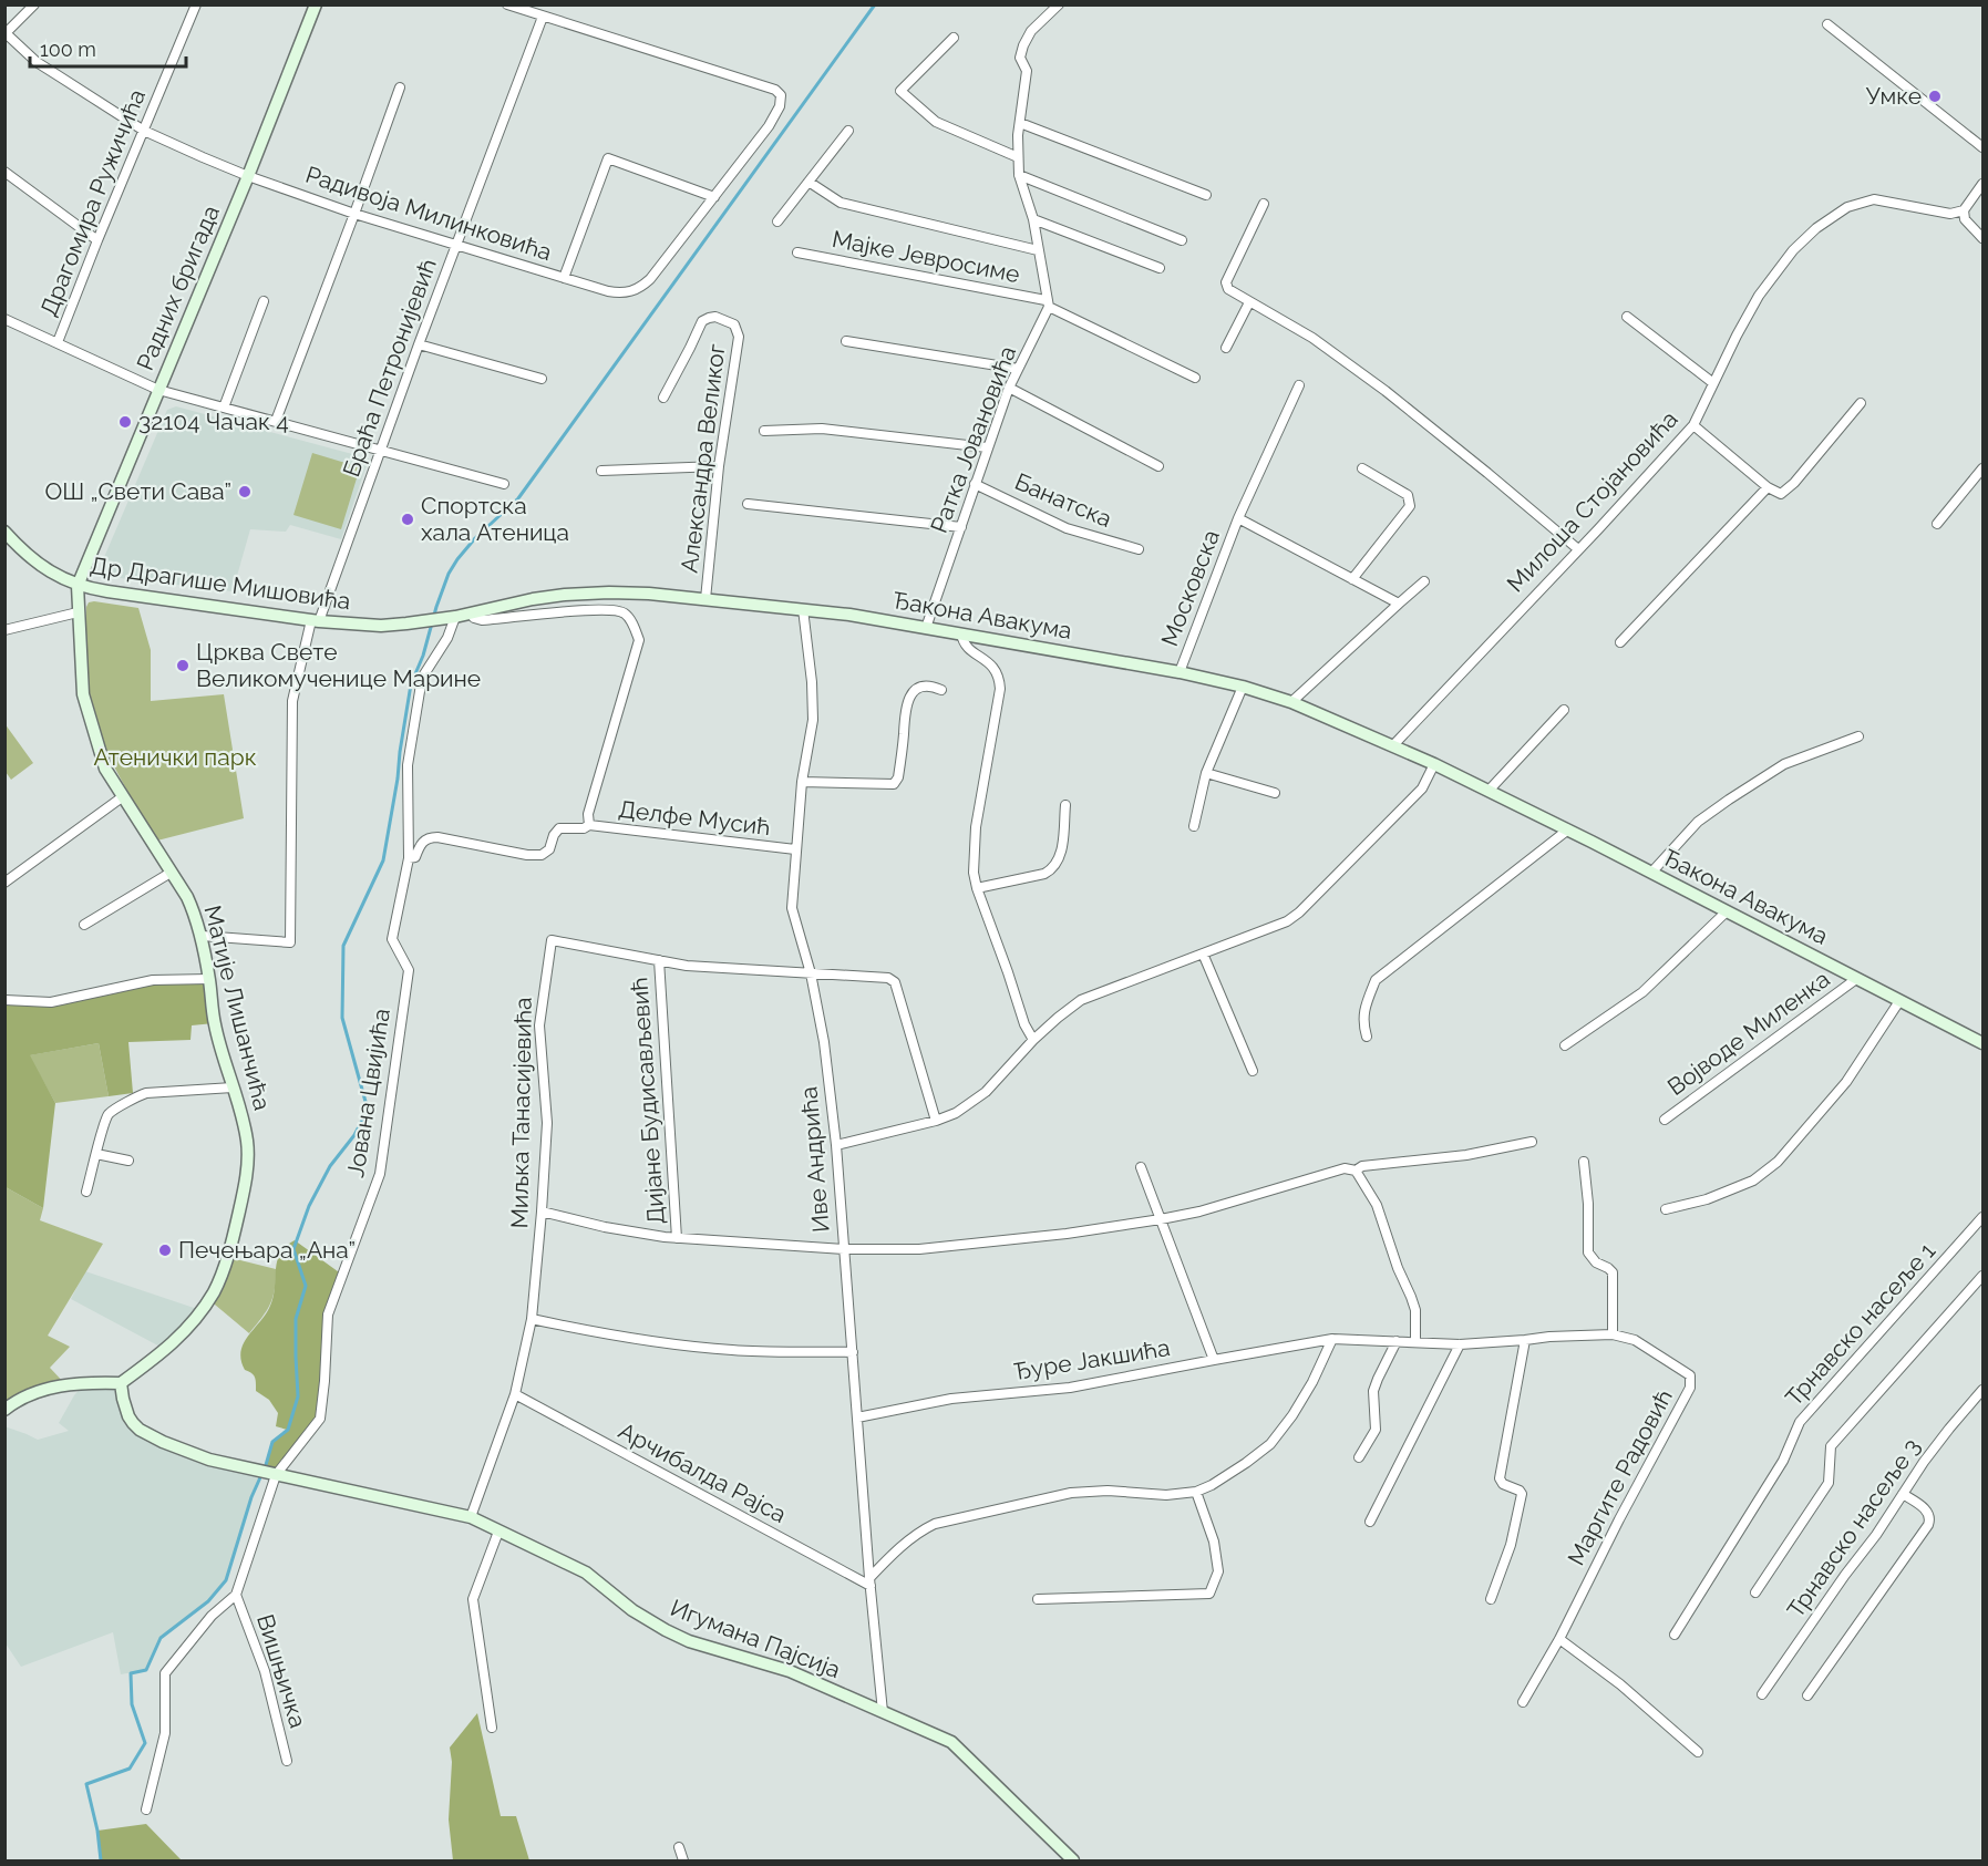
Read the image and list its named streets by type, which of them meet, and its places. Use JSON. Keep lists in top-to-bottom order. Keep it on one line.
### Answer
{"streets":{"street":["Драгомира Ружичића","Радивоја Милинковића","Мајке Јевросиме","Радних бригада","Браћа Петронијевић","Ратка Јовановића","Александра Великог","Банатска","Милоша Стојановића","Др Драгише Мишовића","Московска","Ђакона Авакума","Делфе Мусић","Матије Лишанчића","Војводе Миленка","Јована Цвијића","Дијане Будисављевић","Миљка Танасијевића","Иве Андрића","Трнавско насеље 1","Ђуре Јакшића","Арчибалда Рајса","Маргите Радовић","Трнавско насеље 3","Игумана Пајсија","Вишњичка"]},"crossings":[["Драгомира Ружичића","Радивоја Милинковића"],["Радивоја Милинковића","Радних бригада"],["Радивоја Милинковића","Браћа Петронијевић"],["Мајке Јевросиме","Ратка Јовановића"],["Радних бригада","Др Драгише Мишовића"],["Радних бригада","Матије Лишанчића"],["Браћа Петронијевић","Др Драгише Мишовића"],["Браћа Петронијевић","Матије Лишанчића"],["Ратка Јовановића","Банатска"],["Ратка Јовановића","Ђакона Авакума"],["Александра Великог","Ђакона Авакума"],["Милоша Стојановића","Ђакона Авакума"],["Др Драгише Мишовића","Ђакона Авакума"],["Др Драгише Мишовића","Матије Лишанчића"],["Др Драгише Мишовића","Јована Цвијића"],["Московска","Ђакона Авакума"],["Ђакона Авакума","Војводе Миленка"],["Ђакона Авакума","Јована Цвијића"],["Ђакона Авакума","Иве Андрића"],["Делфе Мусић","Иве Андрића"],["Матије Лишанчића","Игумана Пајсија"],["Јована Цвијића","Игумана Пајсија"],["Јована Цвијића","Вишњичка"],["Дијане Будисављевић","Миљка Танасијевића"],["Миљка Танасијевића","Арчибалда Рајса"],["Миљка Танасијевића","Игумана Пајсија"],["Иве Андрића","Ђуре Јакшића"],["Иве Андрића","Арчибалда Рајса"],["Иве Андрића","Игумана Пајсија"],["Ђуре Јакшића","Маргите Радовић"]],"parks":["Атенички парк"],"places":["Умке","32104 Чачак 4","ОШ „Свети Сава”","Спортска хала Атеница","Црква Свете Великомученице Марине","Печењара „Ана”"],"scale_bar":"100 m"}
